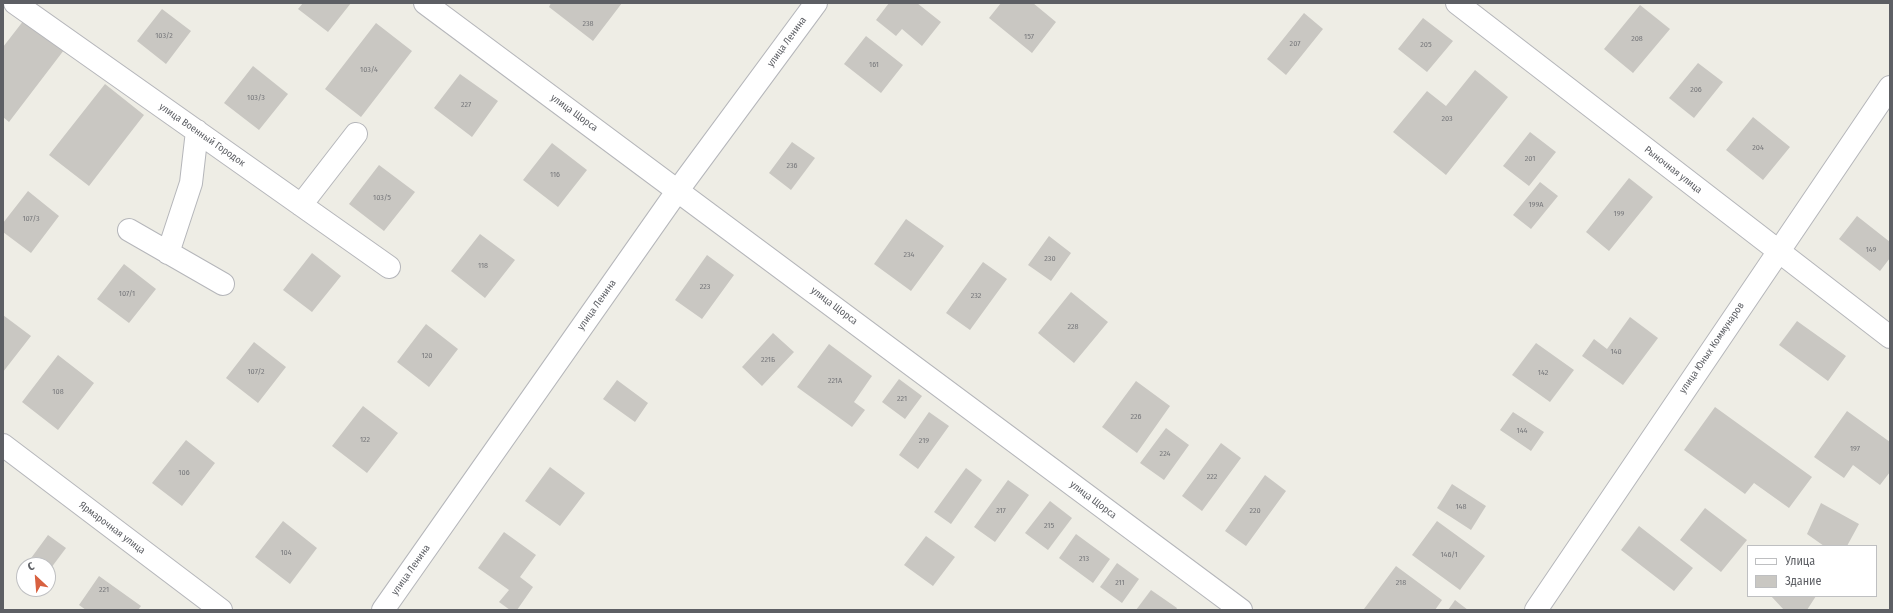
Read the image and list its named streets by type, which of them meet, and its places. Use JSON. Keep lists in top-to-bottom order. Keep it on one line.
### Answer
{"streets":{"street":["улица Ленина","улица Щорса","улица Военный Городок","Рыночная улица","улица Юных Коммунаров","Ярмарочная улица"]},"crossings":[["улица Ленина","улица Щорса"],["Рыночная улица","улица Юных Коммунаров"]],"house_numbers":["238","103/2","157","208","207","205","161","103/4","206","103/3","227","203","204","201","236","116","103/5","199А","199","107/3","149","234","230","118","223","107/1","232","228","140","120","221Б","107/2","142","221А","108","221","226","144","122","219","197","224","106","222","148","217","220","215","104","146/1","213","211","218","221"],"legend":["Улица","Здание"],"north":"top left"}
